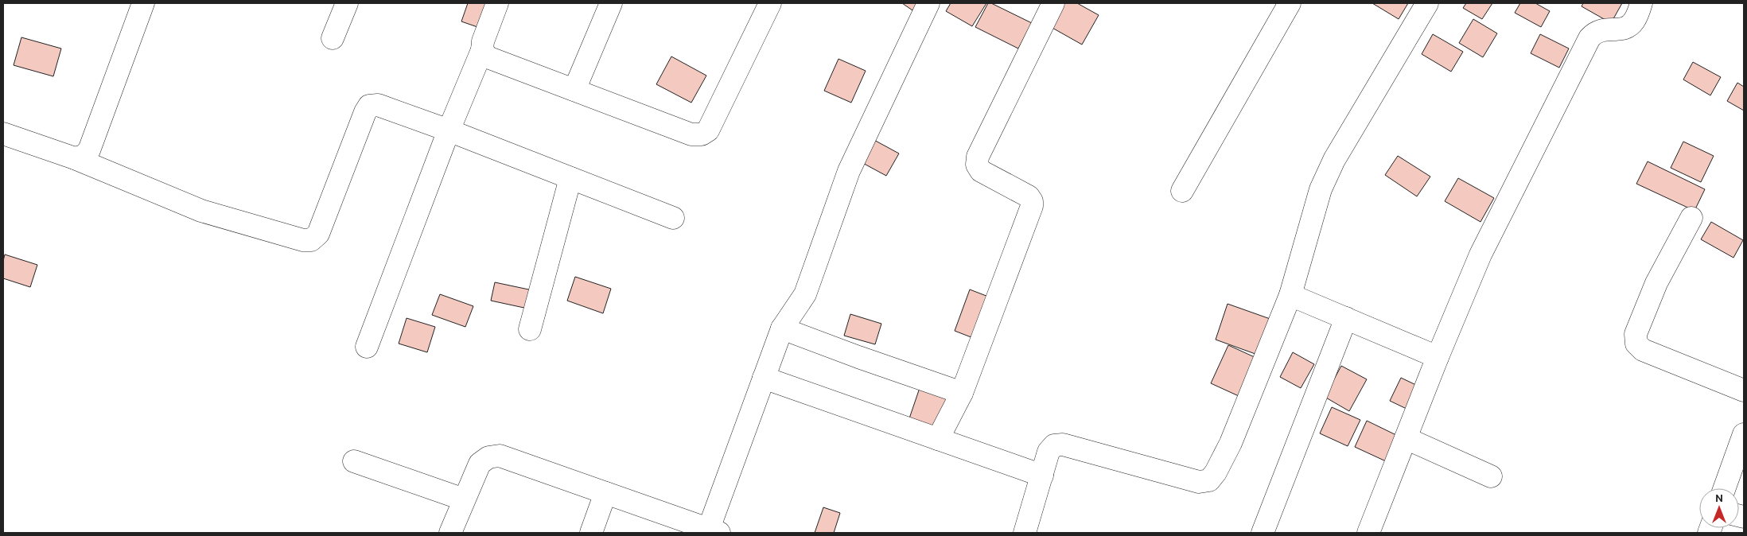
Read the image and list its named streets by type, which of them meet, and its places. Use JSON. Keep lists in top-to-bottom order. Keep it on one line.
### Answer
{"north":"top"}
